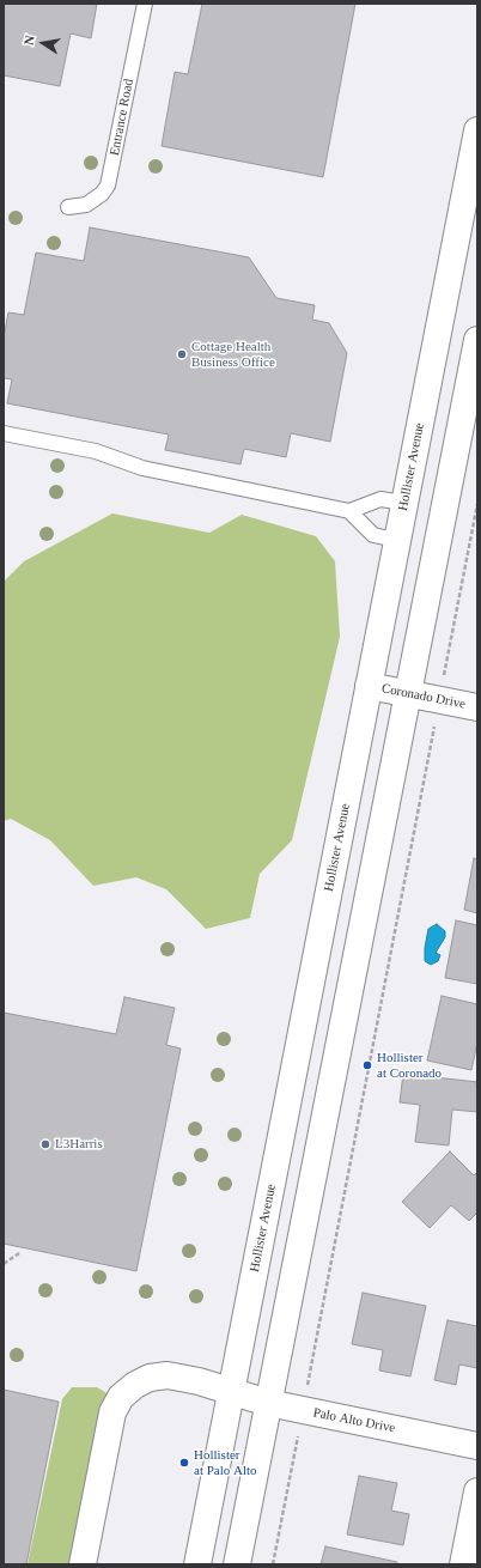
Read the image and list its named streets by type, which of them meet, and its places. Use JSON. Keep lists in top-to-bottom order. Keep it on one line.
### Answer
{"streets":{"main road":["Hollister Avenue","Coronado Drive","Palo Alto Drive"],"lane":["Entrance Road"]},"crossings":[["Hollister Avenue","Coronado Drive"],["Hollister Avenue","Palo Alto Drive"]],"places":["Cottage Health Business Office","Hollister at Coronado","L3Harris","Hollister at Palo Alto"],"north":"left"}
